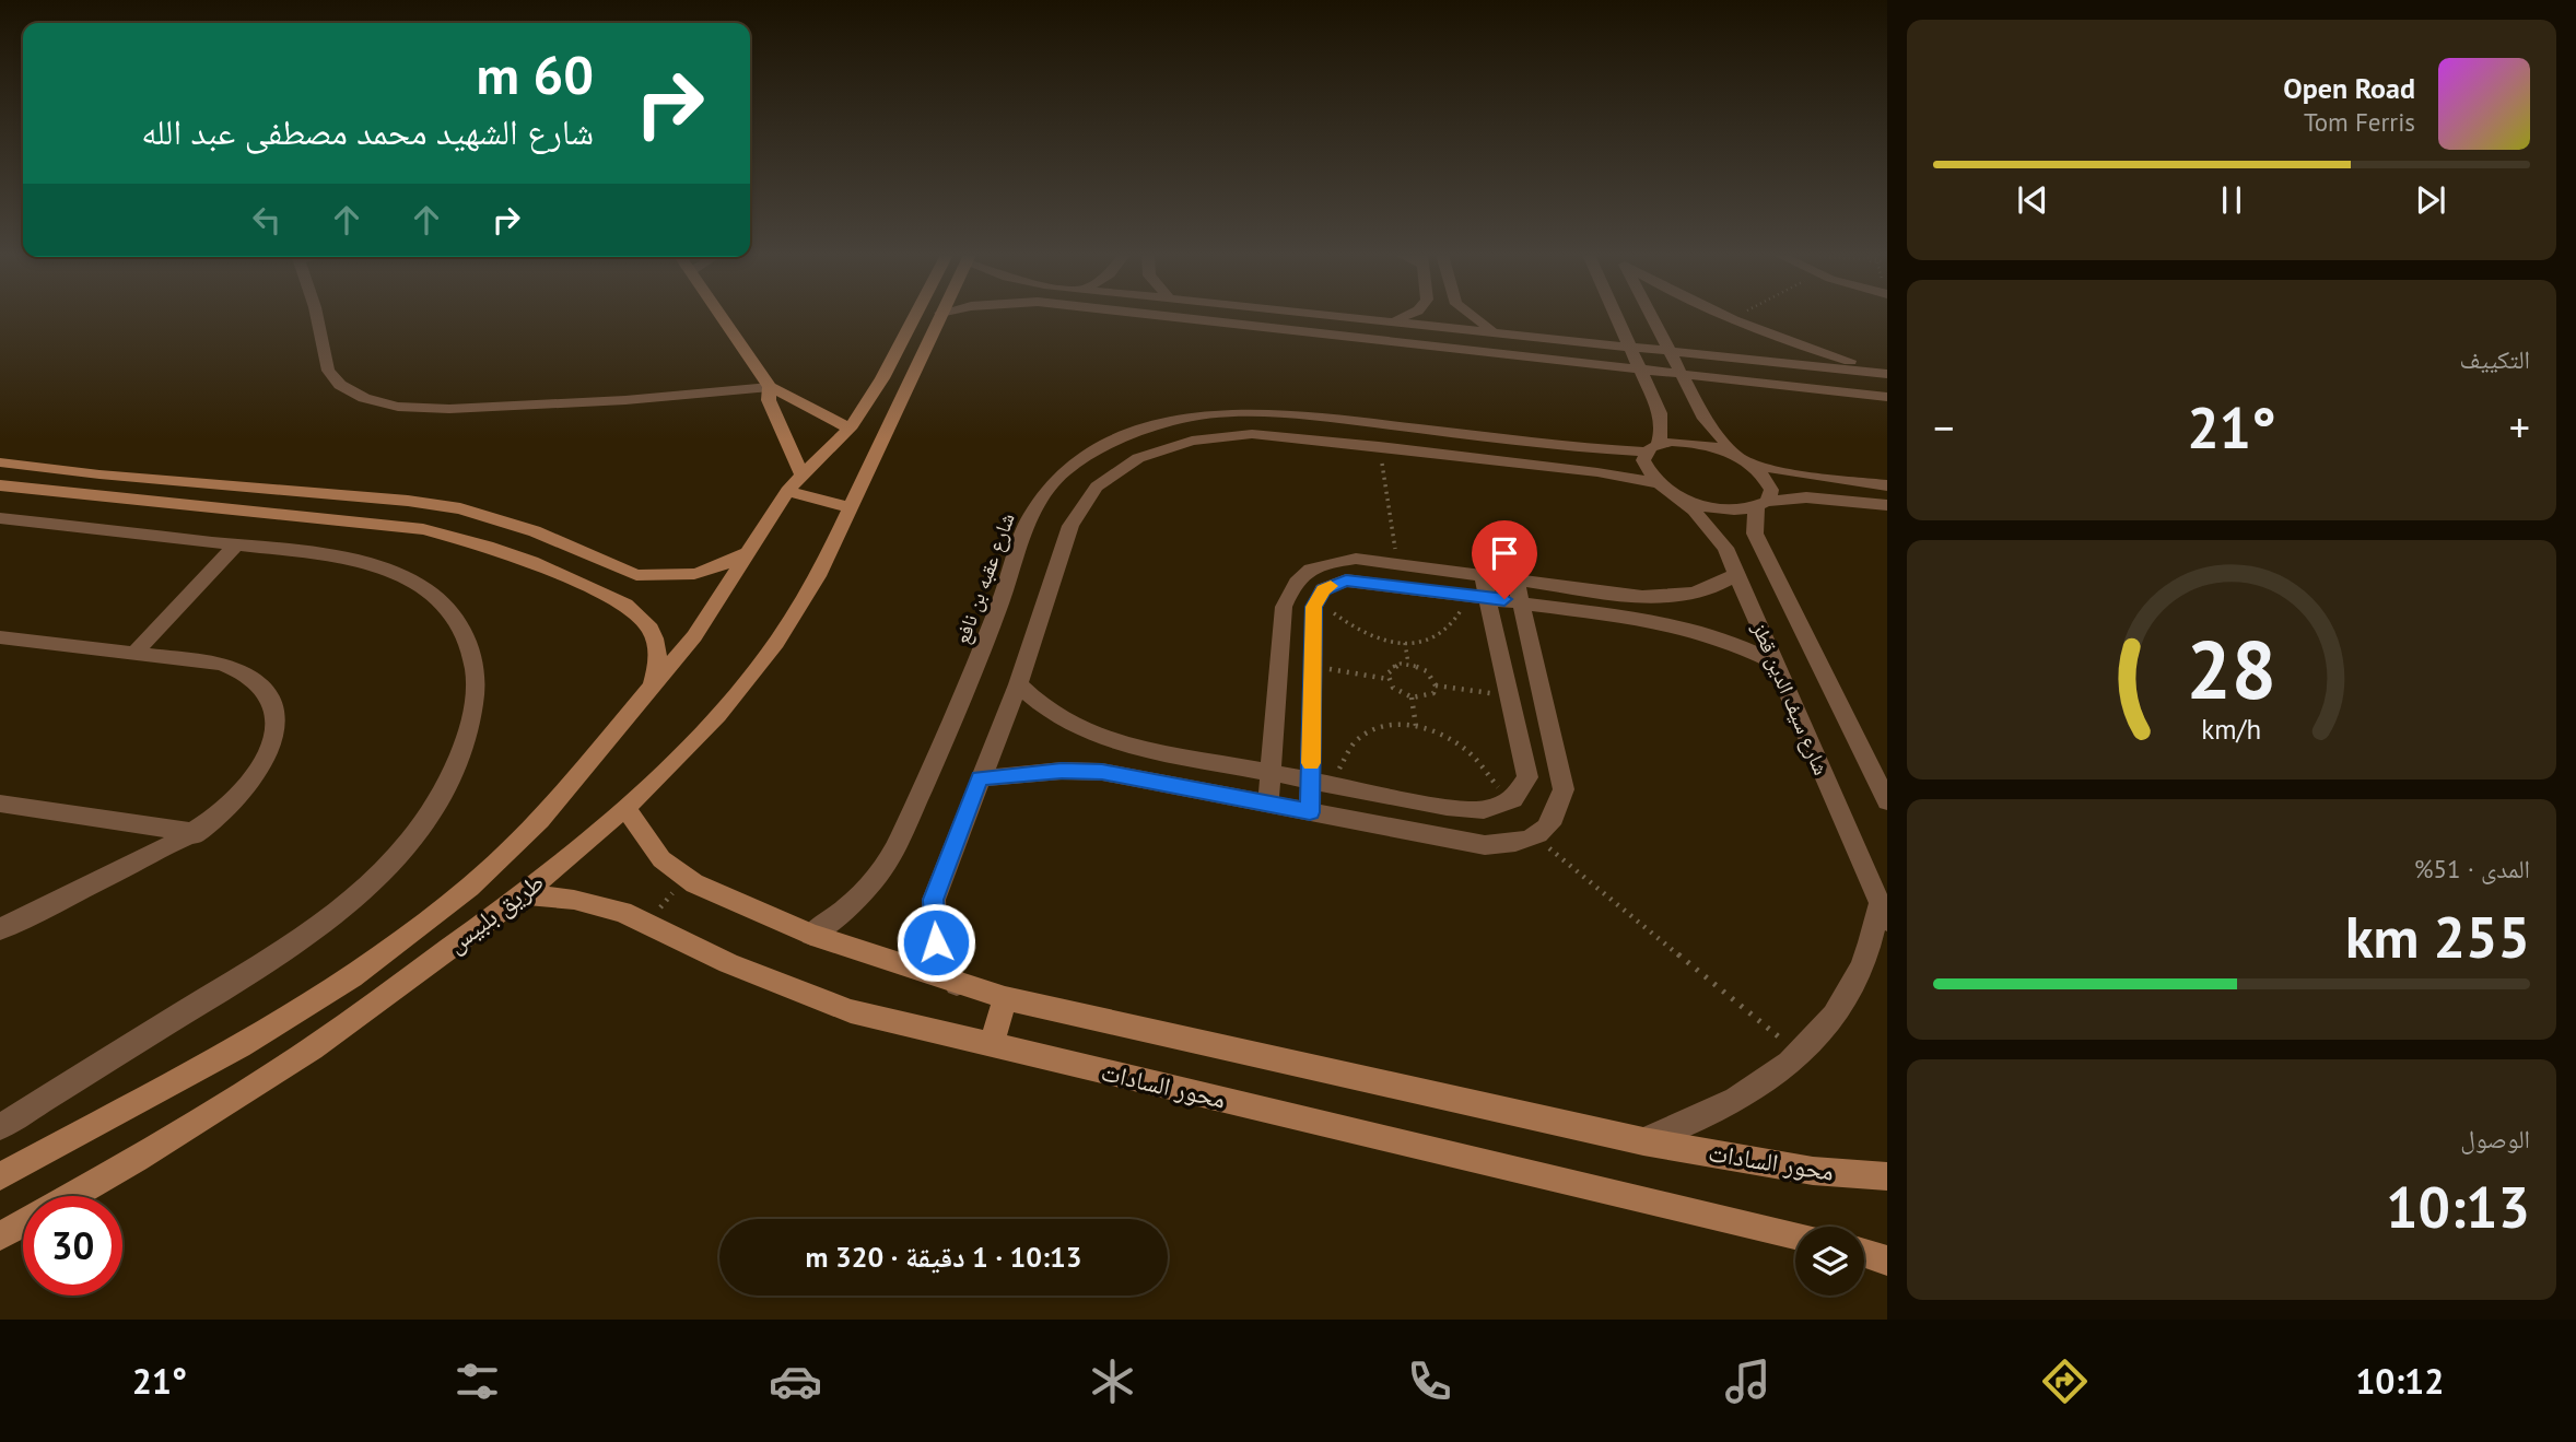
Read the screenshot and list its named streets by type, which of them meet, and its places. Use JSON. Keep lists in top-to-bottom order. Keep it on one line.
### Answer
{"streets":{"street":["شارع عقبه بن نافع","شارع سيف الدين قطز","طريق بلبيس","محور السادات"]},"crossings":[["شارع عقبه بن نافع","شارع سيف الدين قطز"],["شارع عقبه بن نافع","محور السادات"],["طريق بلبيس","محور السادات"]],"page":{"turn":["60 m","شارع الشهيد محمد مصطفى عبد الله"],"song":["Open Road","Tom Ferris"],"tile":["التكييف",["المدى · 51%","255 km"],["الوصول","10:13"]],"heat":["−","21°","+"],"limit":"30","trip":"10:13 · 1 دقيقة · 320 m","tabs":["10:12","21°"],"gauge":["28","km/h"]}}
